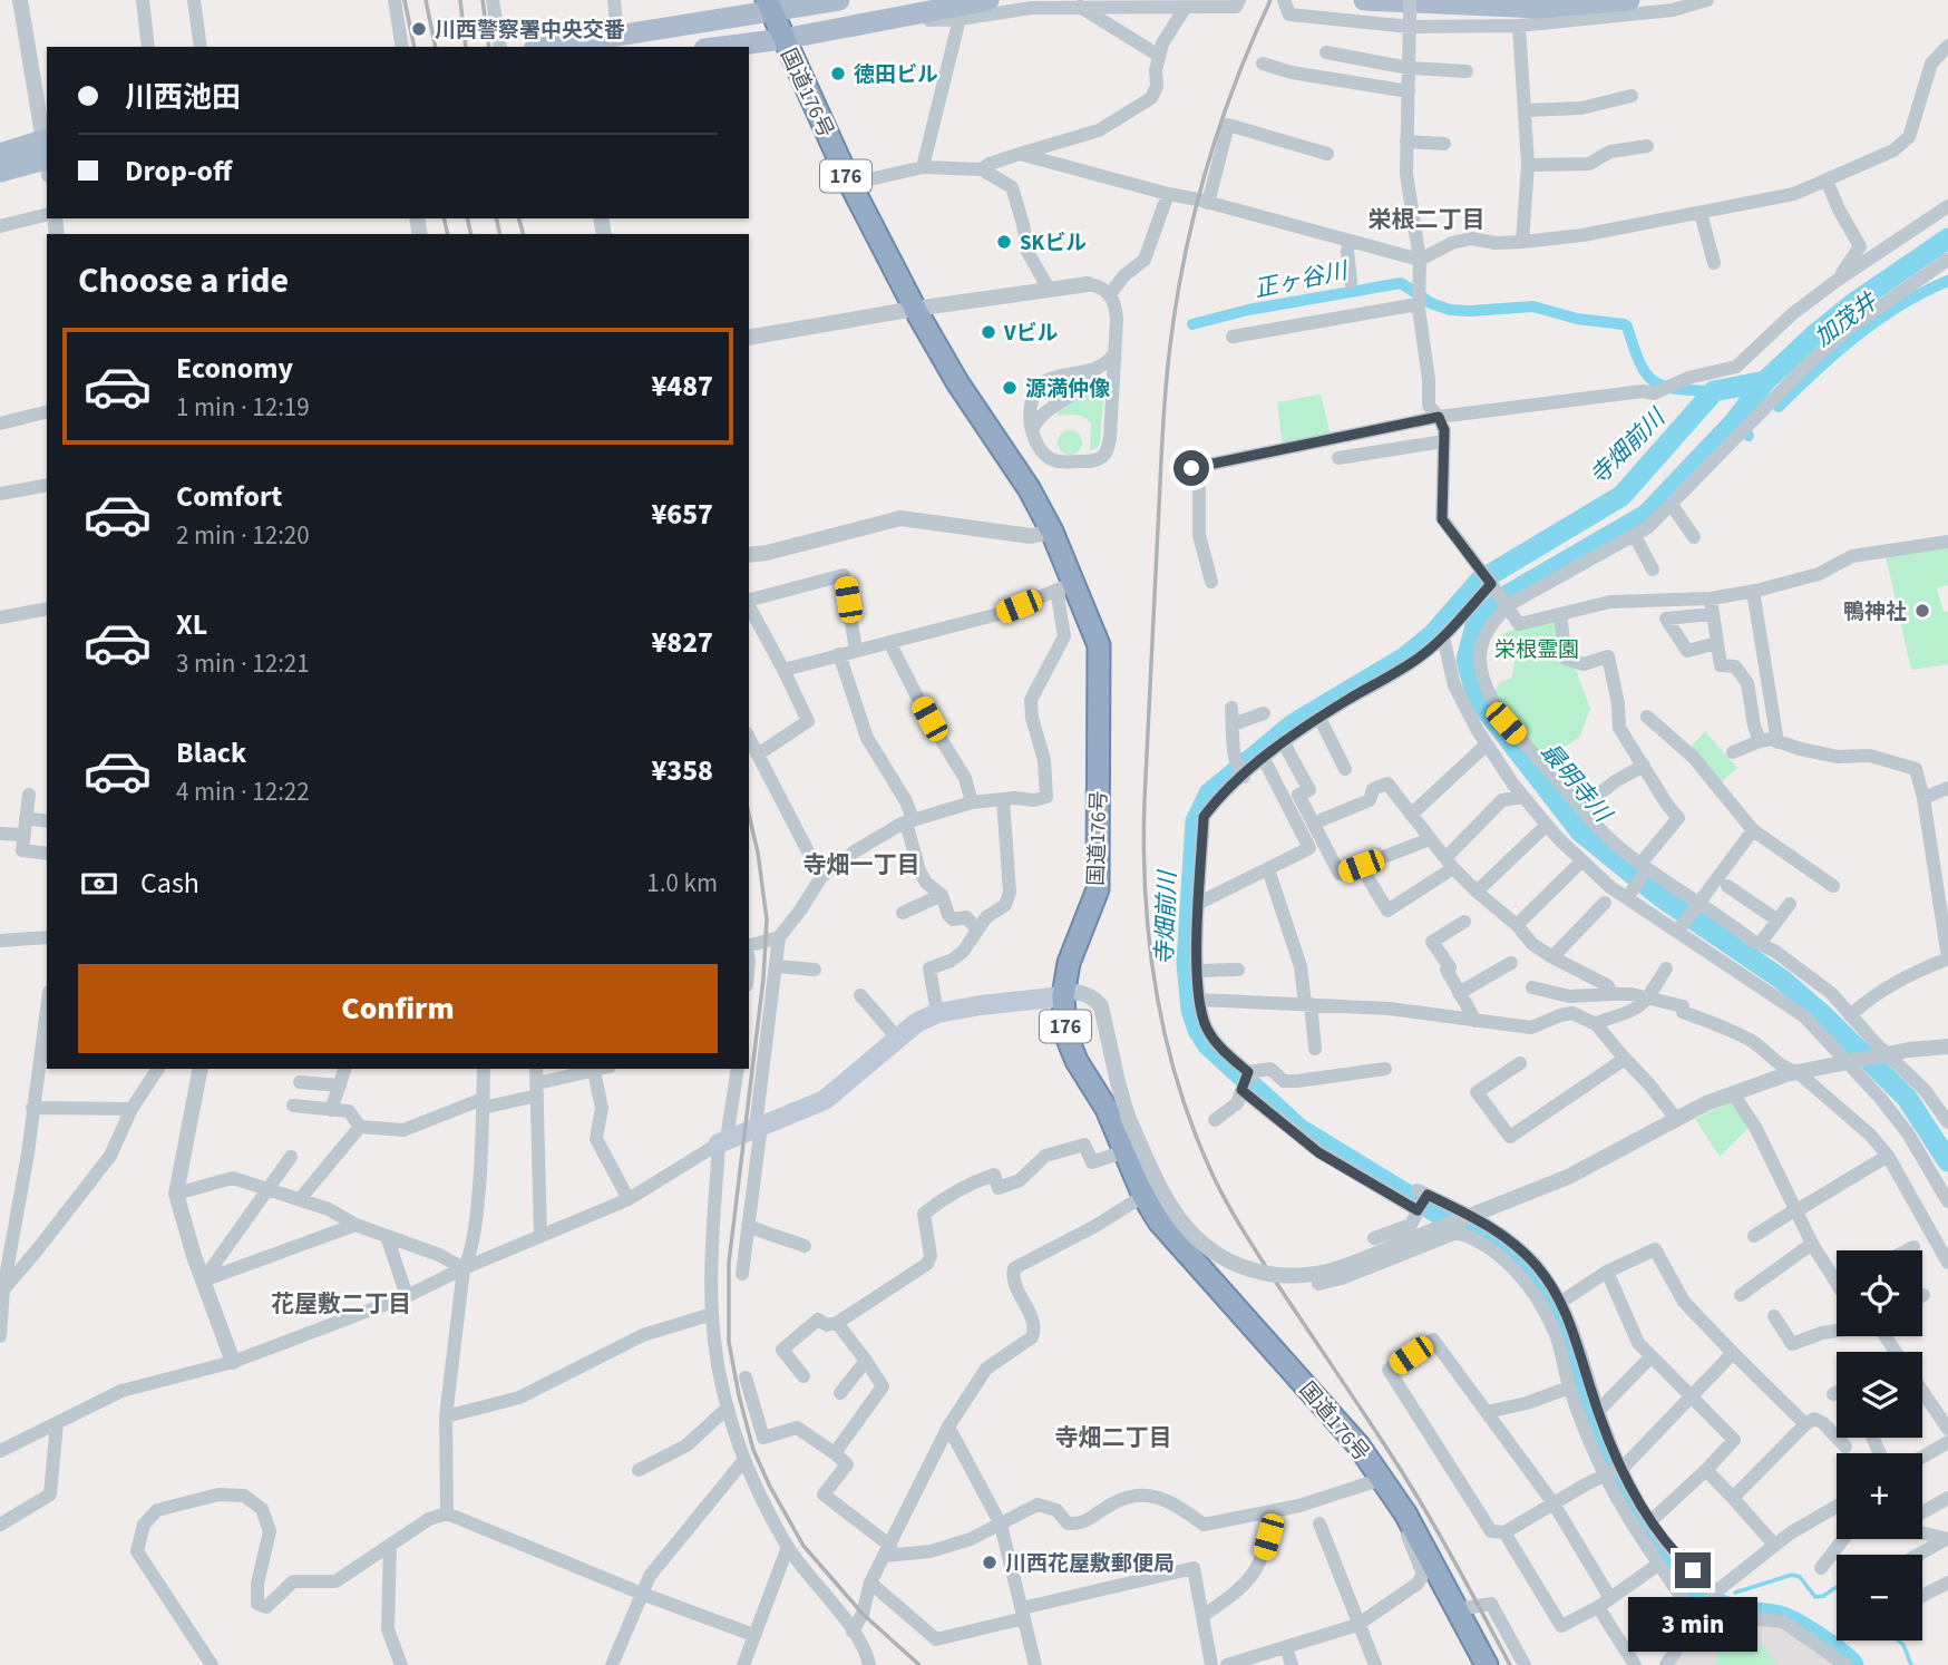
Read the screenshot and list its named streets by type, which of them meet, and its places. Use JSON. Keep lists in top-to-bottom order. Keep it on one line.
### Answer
{"streets":{"highway":["国道176号","176"]},"districts":["栄根二丁目","寺畑一丁目","花屋敷二丁目","寺畑二丁目"],"water":["正ヶ谷川","加茂井","寺畑前川","最明寺川"],"parks":["栄根霊園"],"places":["川西警察署中央交番","徳田ビル","SKビル","Vビル","源満仲像","鴨神社","川西花屋敷郵便局"],"page":{"banner":["川西池田","Drop-off"],"heading":"Choose a ride","list":[{"name":"Economy","note":"1 min · 12:19","value":"¥487"},{"name":"Comfort","note":"2 min · 12:20","value":"¥657"},{"name":"XL","note":"3 min · 12:21","value":"¥827"},{"name":"Black","note":"4 min · 12:22","value":"¥358"}],"pay":["Cash","1.0 km"],"buttons":"Confirm","map_buttons":["+","−"],"bubble":"3 min"}}
